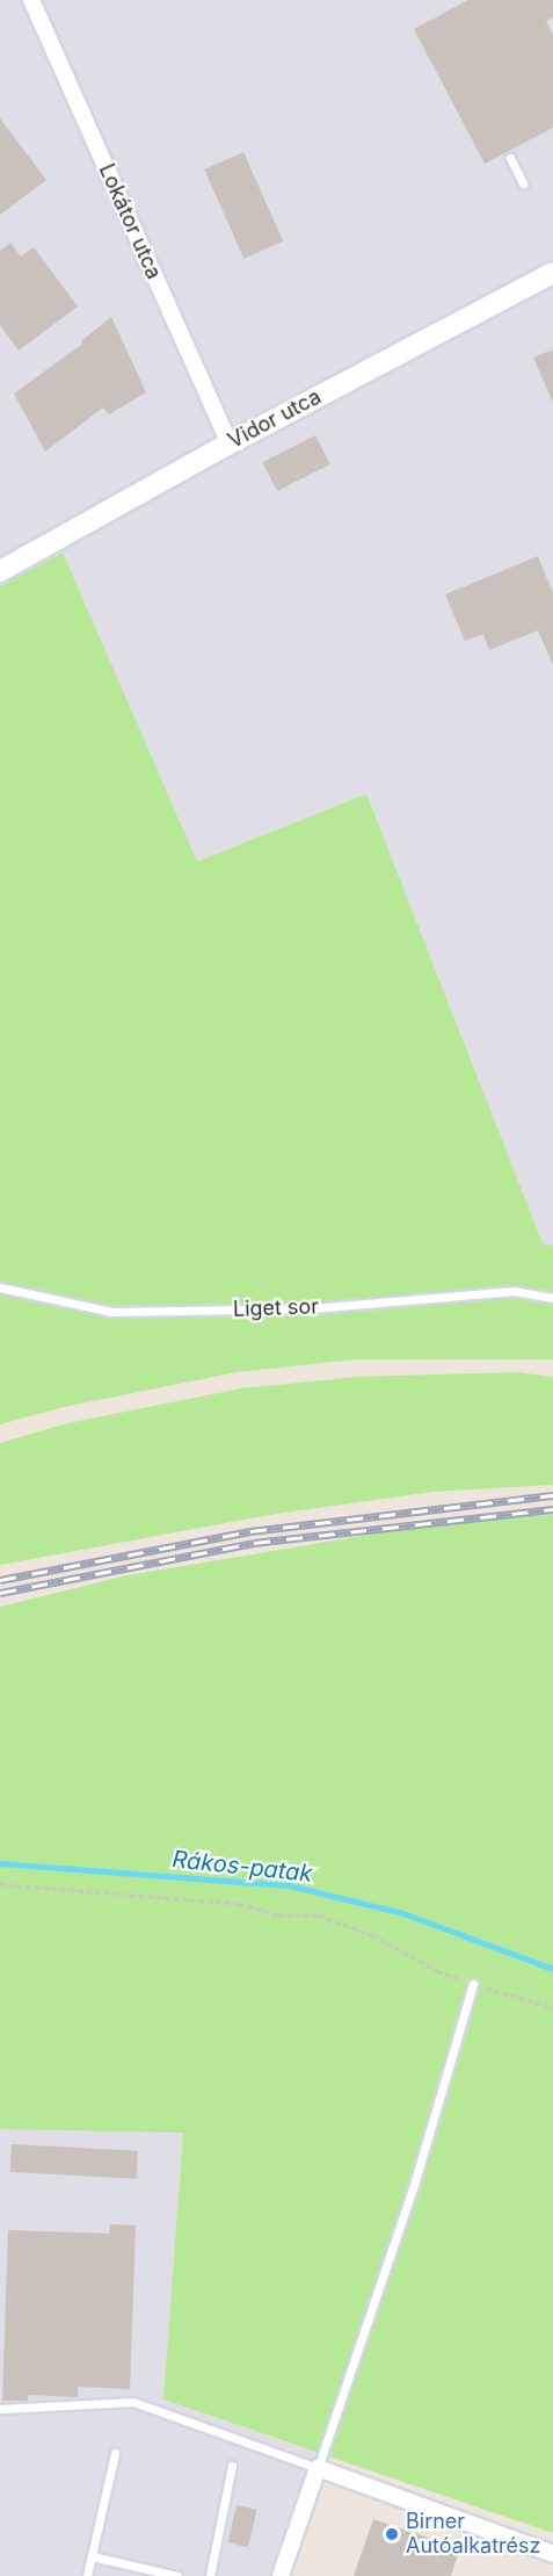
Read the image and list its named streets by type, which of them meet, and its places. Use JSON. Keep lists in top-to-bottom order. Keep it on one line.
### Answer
{"streets":{"street":["Lokátor utca","Vidor utca"],"lane":["Liget sor"]},"crossings":[["Lokátor utca","Vidor utca"]],"water":["Rákos-patak"],"places":["Birner Autóalkatrész"]}
